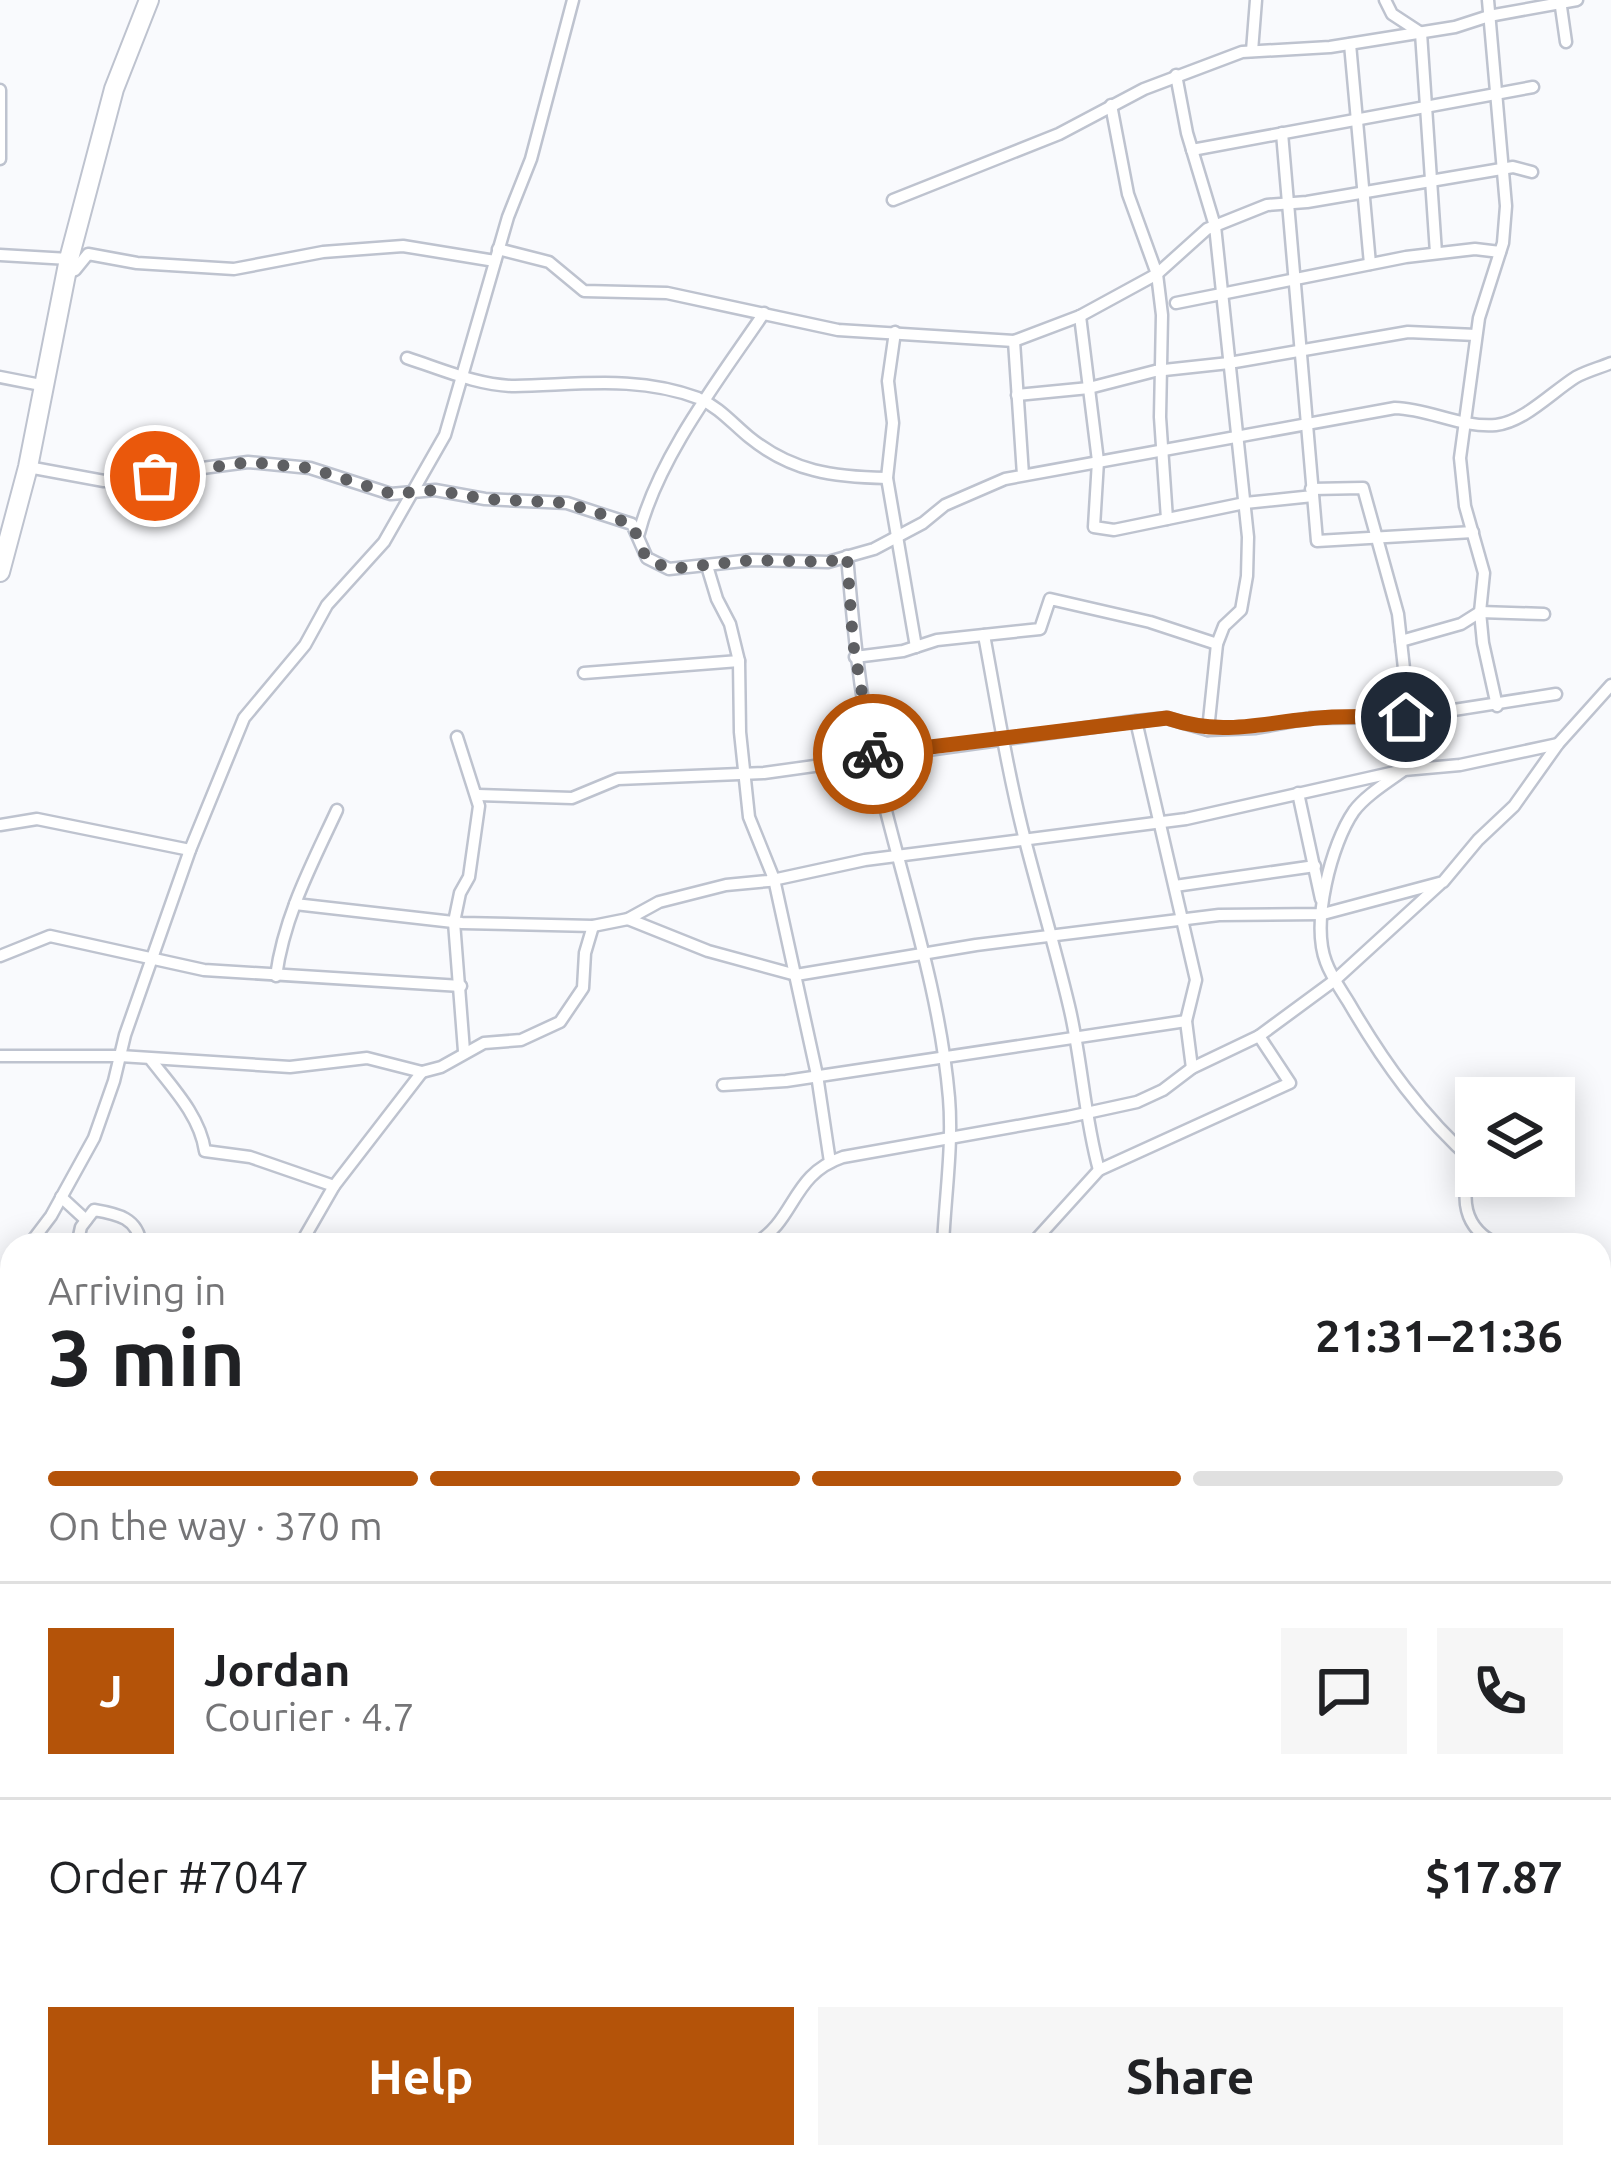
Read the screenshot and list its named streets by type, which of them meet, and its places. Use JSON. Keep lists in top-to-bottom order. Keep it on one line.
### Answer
{"page":{"heading":["3 min","Arriving in","21:31–21:36"],"panel":["Jordan","Courier · 4.7","Order #7047","$17.87"],"bar":"On the way · 370 m","round":"J","buttons":["Help","Share"]}}
